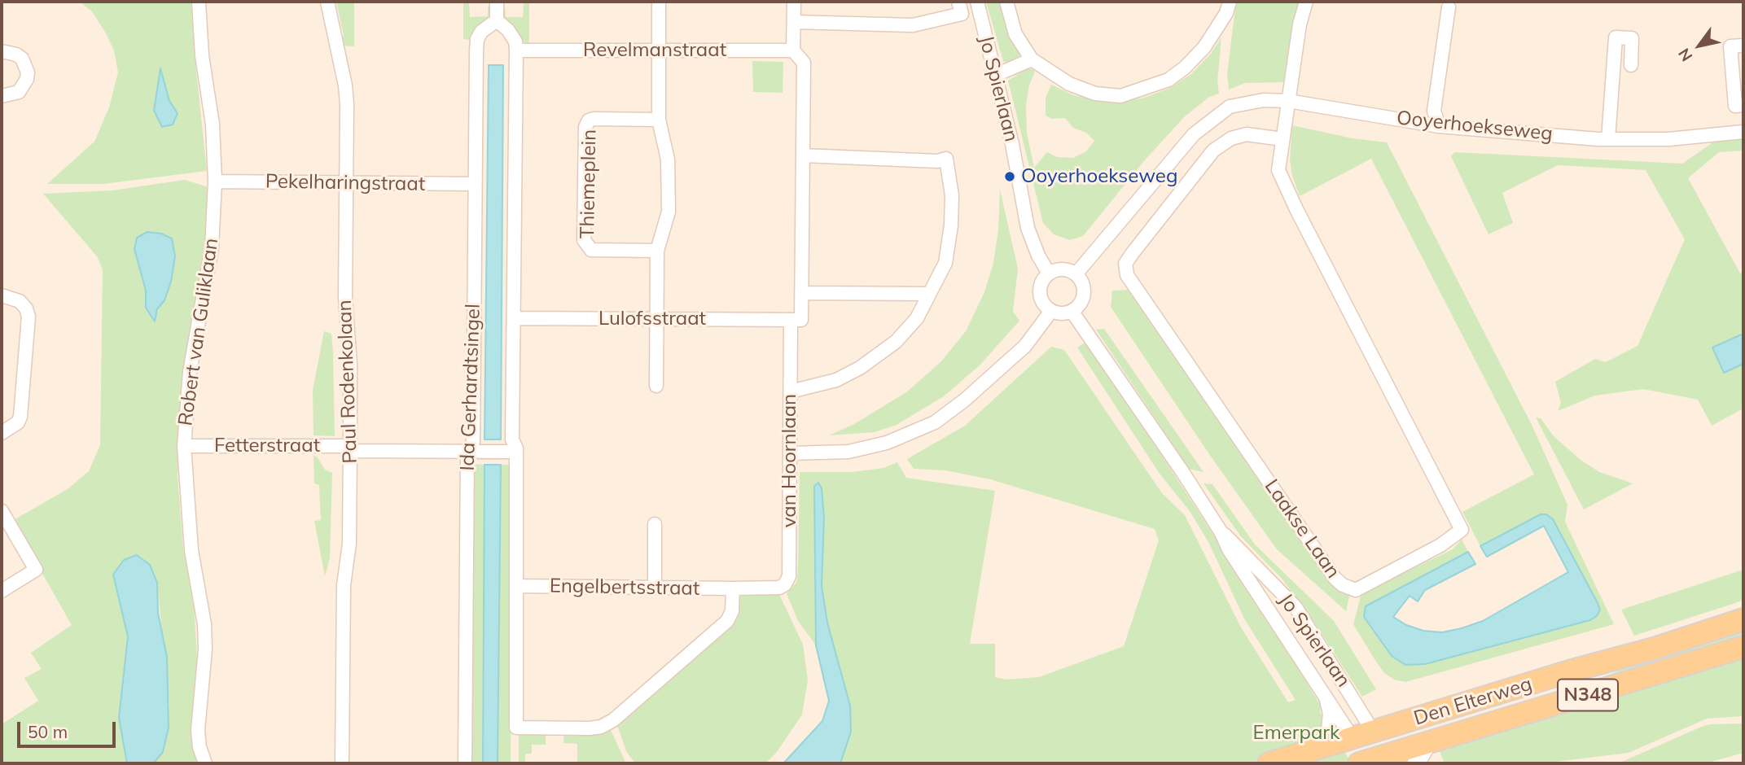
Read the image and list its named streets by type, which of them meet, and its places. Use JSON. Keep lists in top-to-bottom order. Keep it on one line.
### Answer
{"streets":{"main road":["N348","Den Elterweg"],"street":["Revelmanstraat","Jo Spierlaan","Ooyerhoekseweg","Pekelharingstraat","Thiemeplein","Lulofsstraat","Robert van Guliklaan","Paul Rodenkolaan","Ida Gerhardtsingel","Fetterstraat","van Hoornlaan","Laakse Laan","Engelbertsstraat"]},"crossings":[["Revelmanstraat","Ida Gerhardtsingel"],["Jo Spierlaan","Ooyerhoekseweg"],["Jo Spierlaan","Den Elterweg"],["Ooyerhoekseweg","Laakse Laan"],["Pekelharingstraat","Robert van Guliklaan"],["Pekelharingstraat","Paul Rodenkolaan"],["Pekelharingstraat","Ida Gerhardtsingel"],["Lulofsstraat","Ida Gerhardtsingel"],["Lulofsstraat","van Hoornlaan"],["Robert van Guliklaan","Fetterstraat"],["Paul Rodenkolaan","Fetterstraat"],["Ida Gerhardtsingel","Fetterstraat"],["Ida Gerhardtsingel","van Hoornlaan"],["Ida Gerhardtsingel","Engelbertsstraat"],["van Hoornlaan","Engelbertsstraat"]],"parks":["Emerpark"],"places":["Ooyerhoekseweg"],"scale_bar":"50 m","north":"bottom left"}
